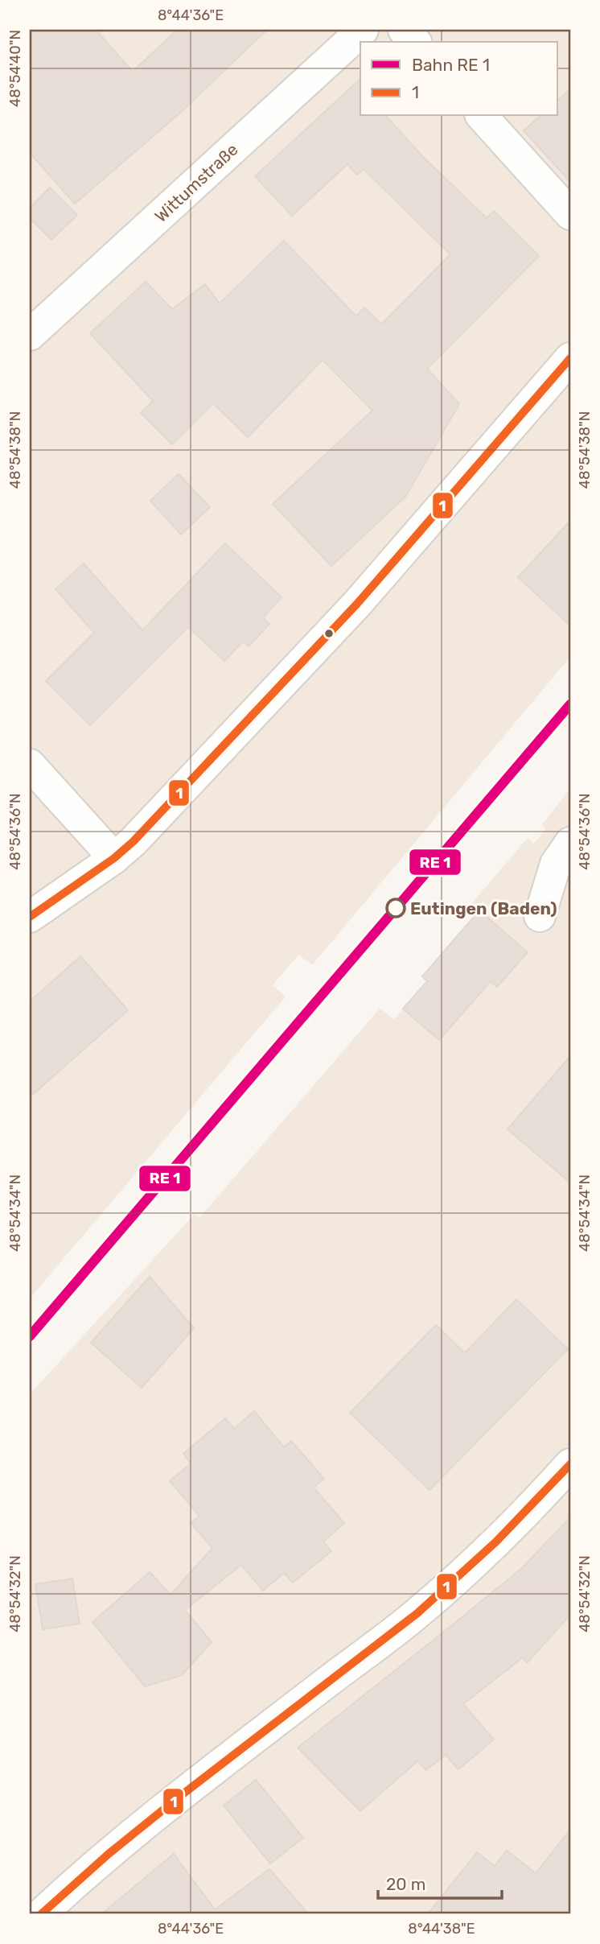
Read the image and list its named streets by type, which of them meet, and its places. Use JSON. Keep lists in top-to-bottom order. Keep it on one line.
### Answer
{"streets":{"street":["Wittumstraße"]},"places":["Eutingen (Baden)"],"lines":["transit line 1"],"legend":["Bahn RE 1","1"],"scale_bar":"20 m","coordinates":["8°44'36\"E","48°54'40\"N","48°54'38\"N","48°54'36\"N","48°54'34\"N","48°54'32\"N","8°44'38\"E"]}
